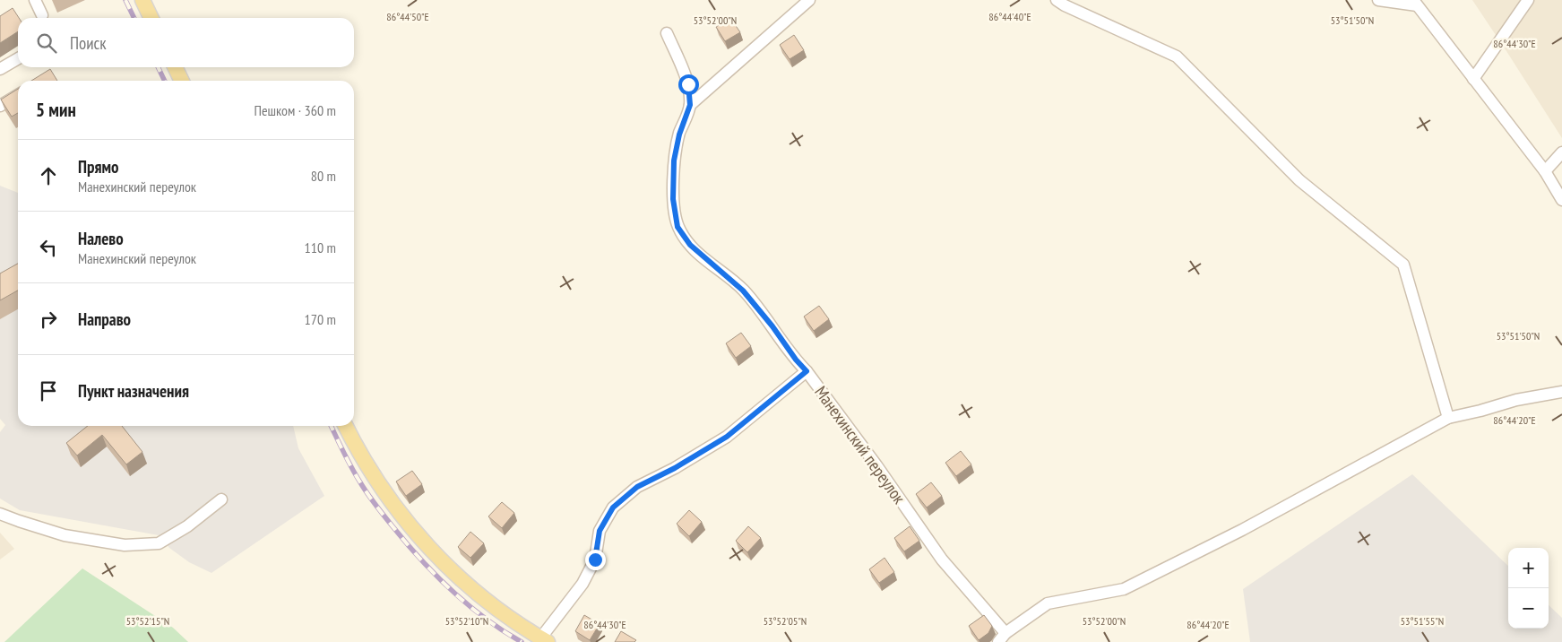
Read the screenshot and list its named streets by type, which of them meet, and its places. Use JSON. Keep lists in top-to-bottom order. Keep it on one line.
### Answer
{"streets":{"street":["Манехинский переулок"]},"page":{"search":"Поиск","heading":["5 мин","Пешком · 360 m"],"list":[["Прямо","Манехинский переулок","80 m"],["Налево","Манехинский переулок","110 m"],["Направо","170 m"],"Пункт назначения"],"map_buttons":["+","−"]},"coordinates":["86°44'50\"E","86°44'40\"E","53°51'50\"N","53°52'00\"N","86°44'30\"E","86°44'20\"E","53°52'15\"N","53°52'10\"N","53°52'05\"N","53°51'55\"N"]}
